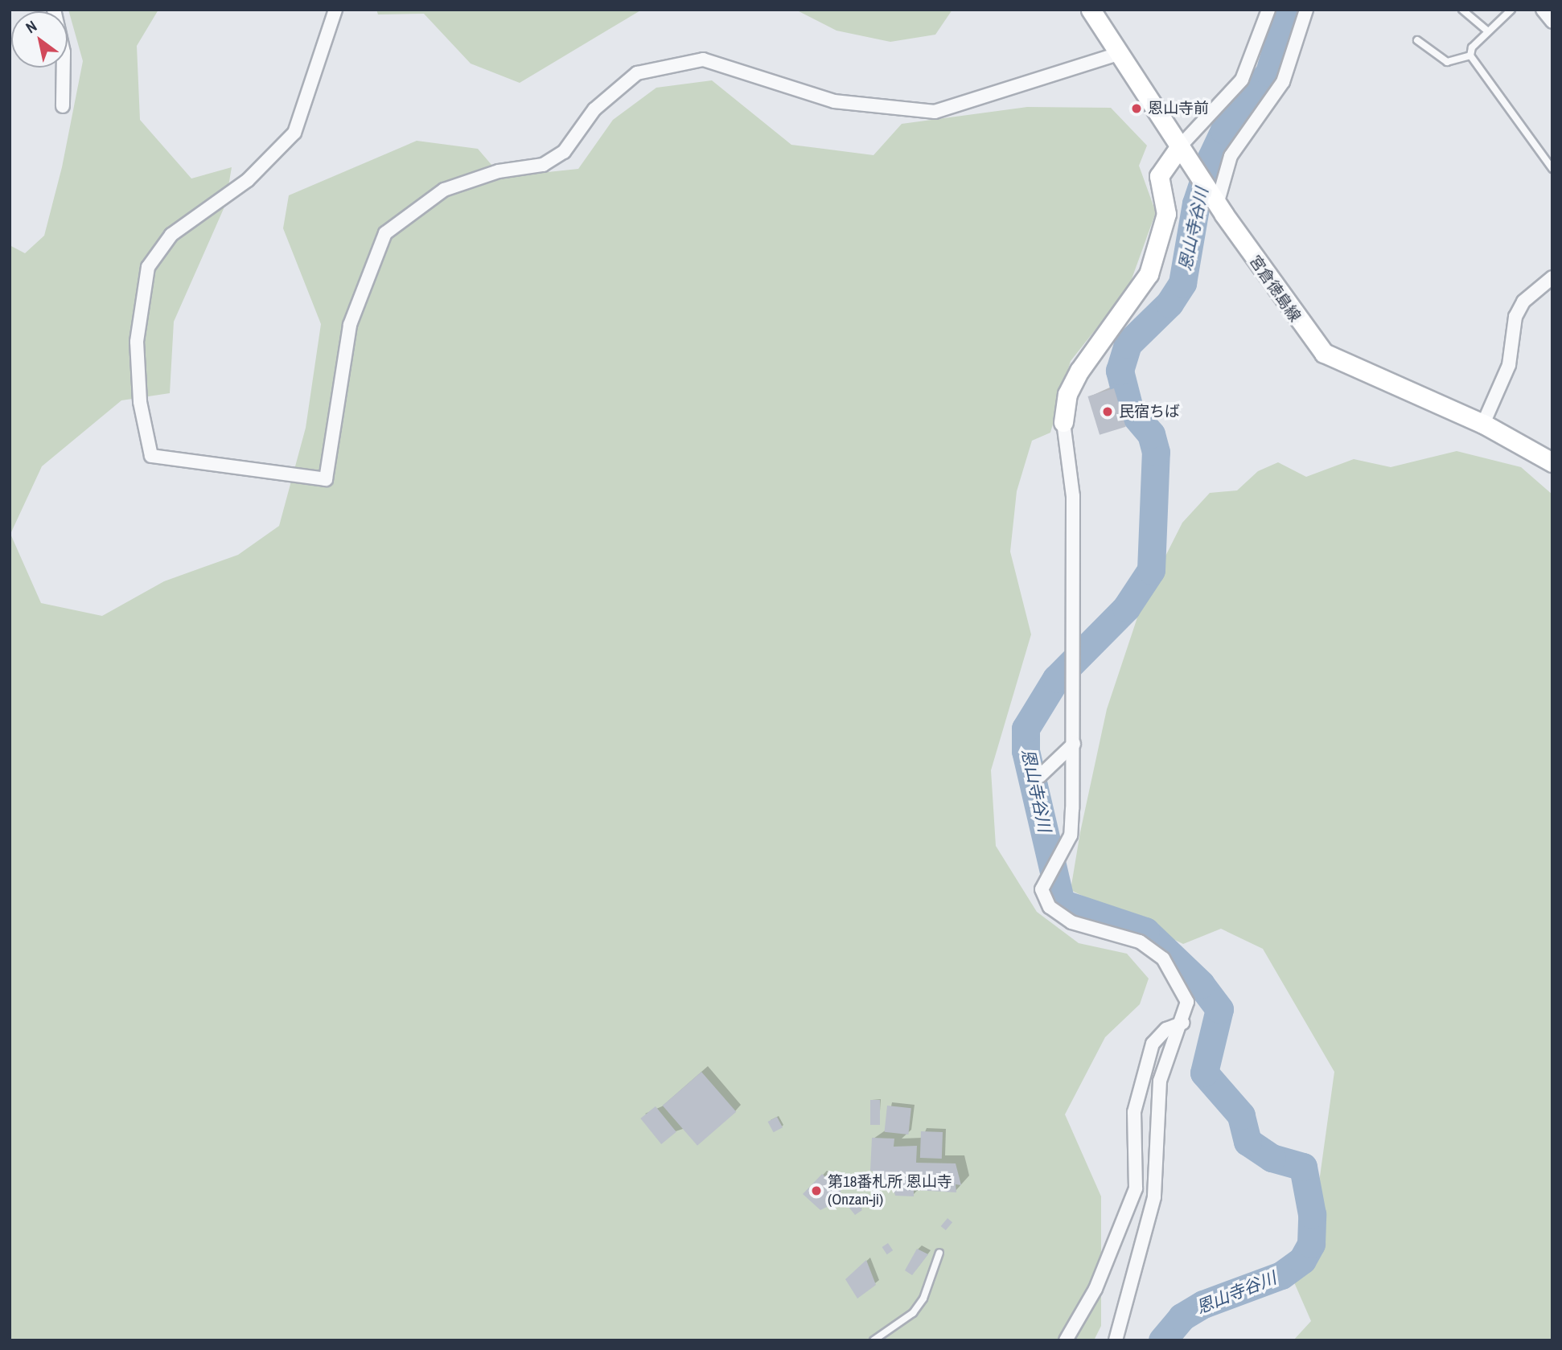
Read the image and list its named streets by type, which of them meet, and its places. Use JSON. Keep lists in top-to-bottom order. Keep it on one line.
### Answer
{"streets":{"main road":["宮倉徳島線"]},"water":["恩山寺谷川"],"places":["恩山寺前","民宿ちば","第18番札所 恩山寺 (Onzan-ji)"],"north":"top left"}
